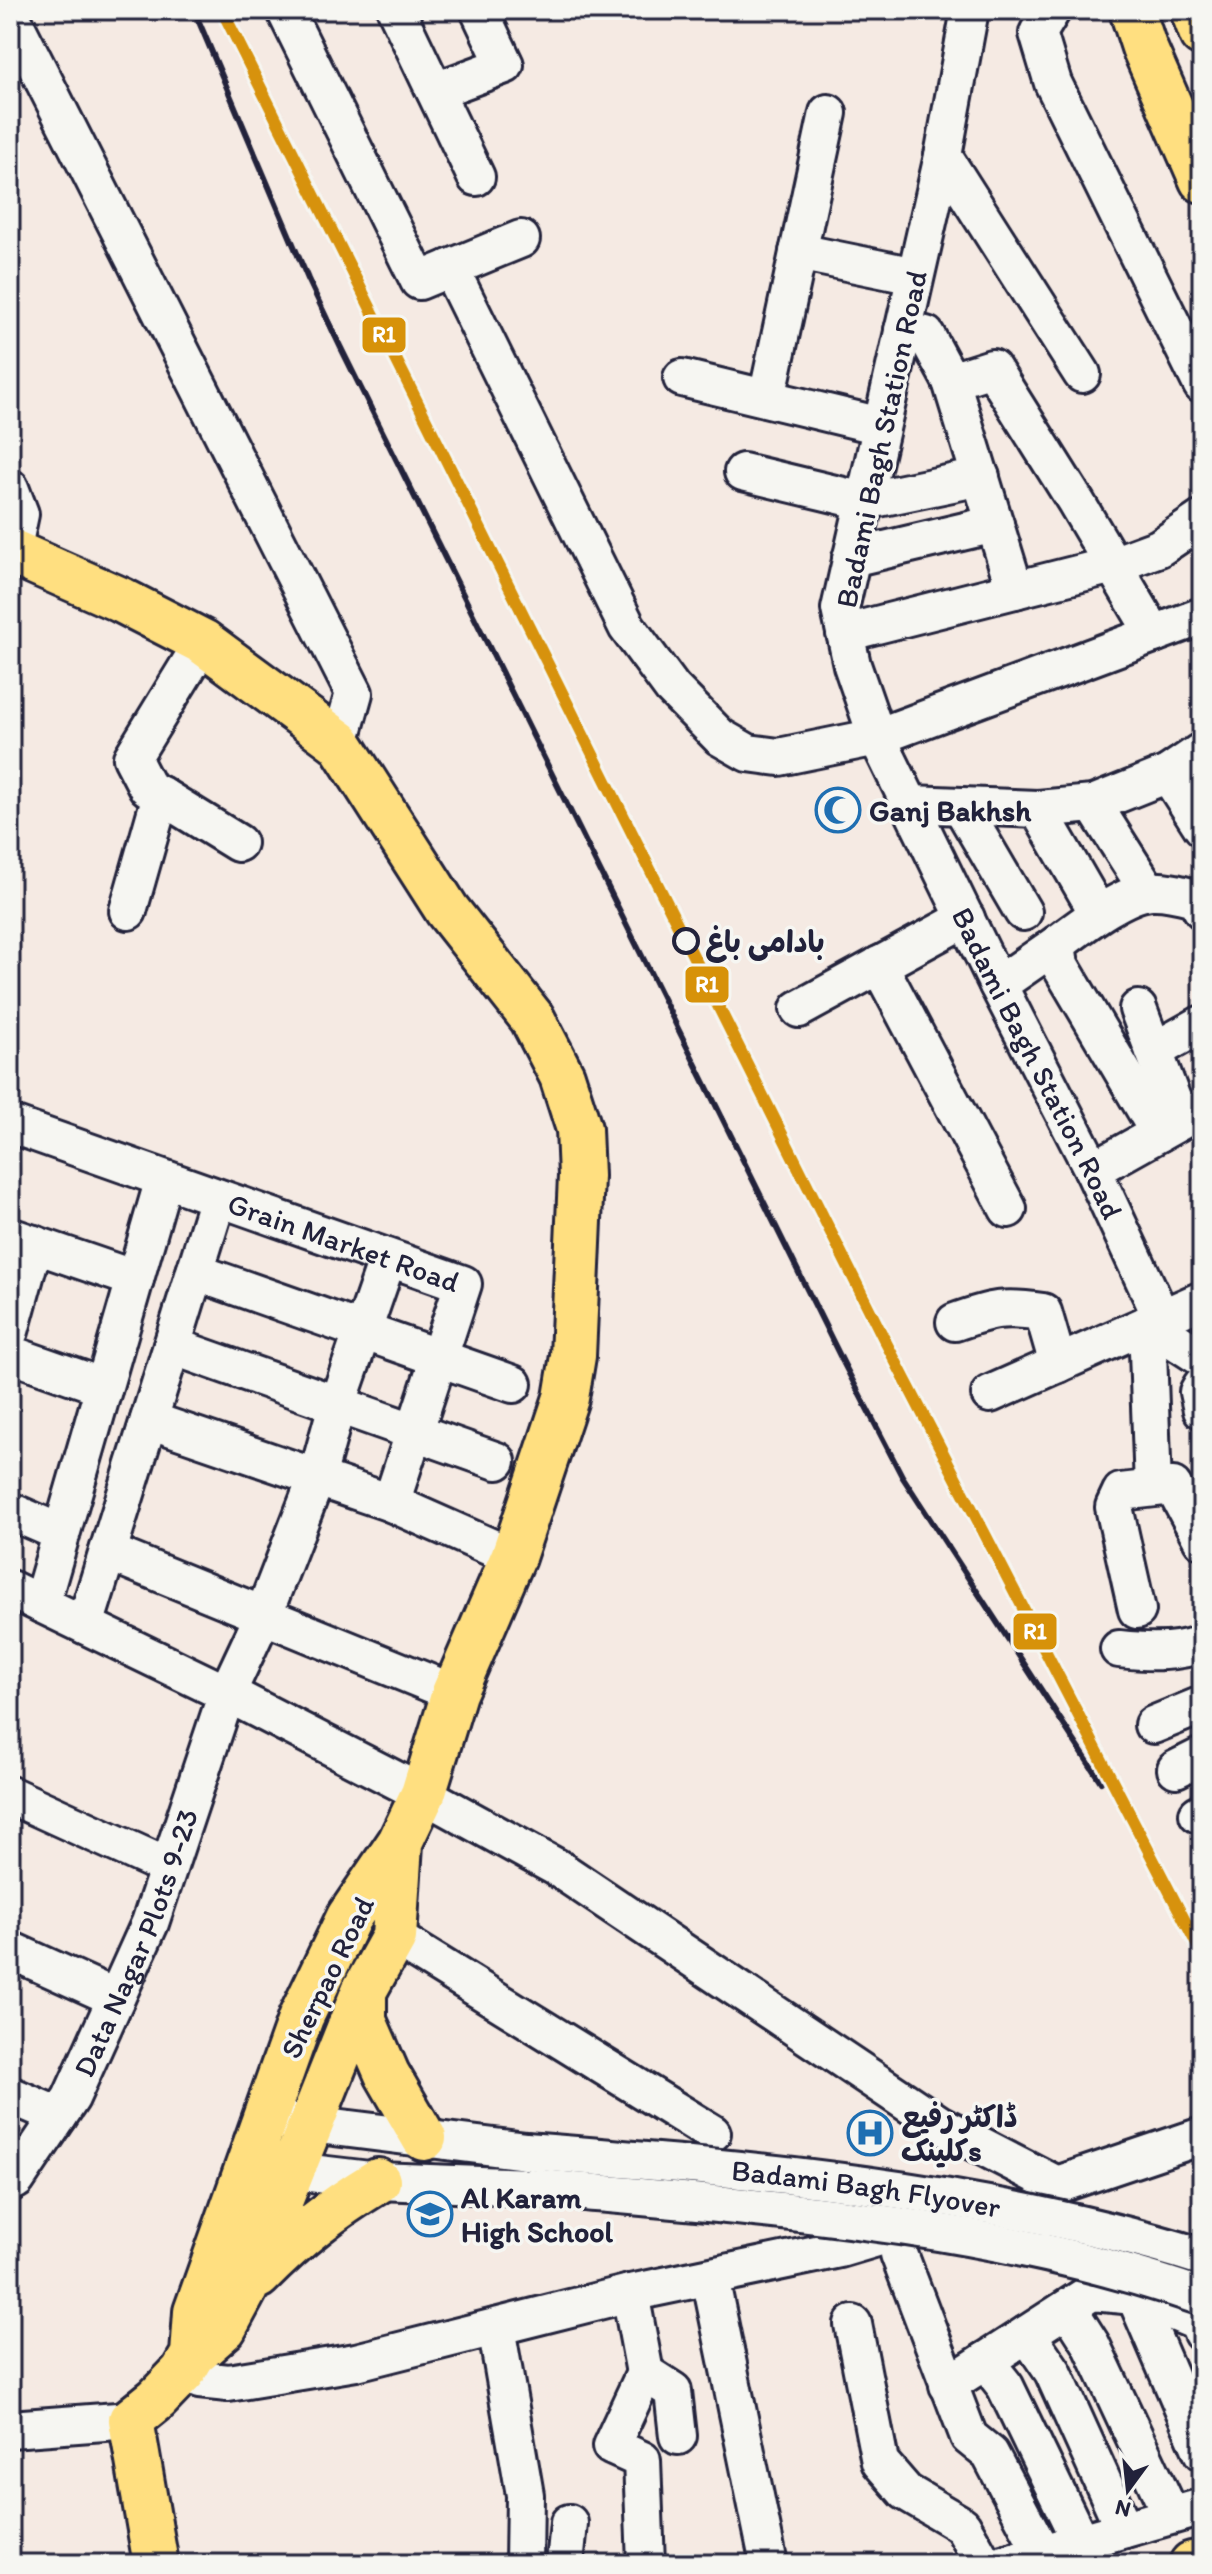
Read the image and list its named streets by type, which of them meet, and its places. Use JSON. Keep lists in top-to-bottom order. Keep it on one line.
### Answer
{"streets":{"main road":["Sherpao Road"],"street":["Badami Bagh Station Road","Grain Market Road","Data Nagar Plots 9-23","Badami Bagh Flyover"]},"crossings":[["Grain Market Road","Data Nagar Plots 9-23"],["Sherpao Road","Badami Bagh Flyover"]],"places":{"mosque":["Ganj Bakhsh"],"other":["بادامی باغ"],"hospital":["ڈاکٹر رفیع کلینکs"],"school or university":["Al Karam High School"]},"lines":["transit line R1"],"north":"bottom"}
